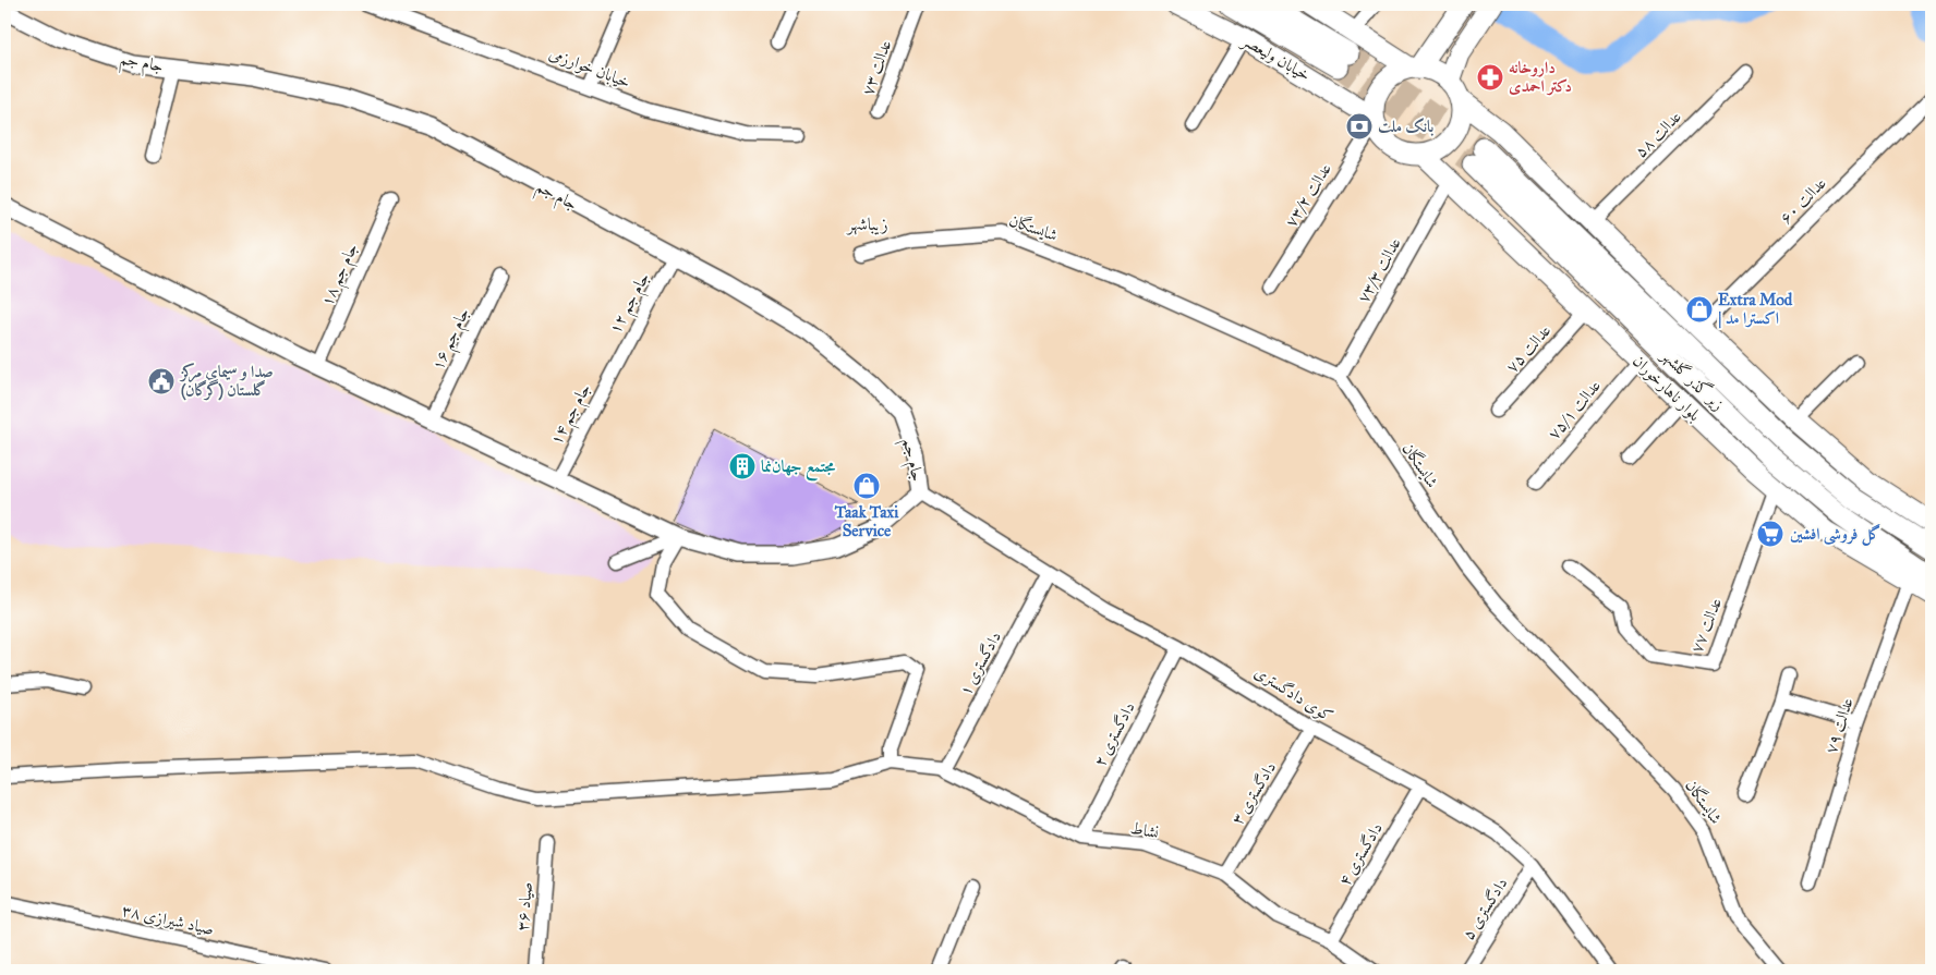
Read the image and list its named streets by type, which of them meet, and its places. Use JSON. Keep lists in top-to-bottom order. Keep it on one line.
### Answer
{"streets":{"main road":["خیابان ولیعصر","زیر گذر گلشهر","بلوار ناهارخوران"],"street":["جام جم","خیابان خوارزمی","عدالت ۷۳","عدالت ۵۸","عدالت ۷۳/۲","عدالت ۶۰","شایستگان","۷۳/۳ عدالت","۱۸ جام جم","۱۲ جام جم","۱۶ جام جم","۷۵ عدالت","۷۵/۱ عدالت","۱۴ جام جم","عدالت ۷۷","دادگستری ۱","کوی دادگستری","عدالت ۷۹","دادگستری ۲","دادگستری ۳","نشاط","دادگستری ۴","صیاد ۳۶","دادگستری ۵","صیاد شیرازی ۳۸"]},"crossings":[["خیابان ولیعصر","عدالت ۷۳/۲"],["خیابان ولیعصر","بلوار ناهارخوران"],["جام جم","۱۸ جام جم"],["جام جم","۱۲ جام جم"],["جام جم","۱۶ جام جم"],["جام جم","۱۴ جام جم"],["جام جم","کوی دادگستری"],["عدالت ۷۳/۲","بلوار ناهارخوران"],["شایستگان","۷۳/۳ عدالت"],["۷۳/۳ عدالت","بلوار ناهارخوران"],["۱۲ جام جم","۱۴ جام جم"],["۷۵ عدالت","بلوار ناهارخوران"],["بلوار ناهارخوران","۷۵/۱ عدالت"],["بلوار ناهارخوران","عدالت ۷۷"],["بلوار ناهارخوران","عدالت ۷۹"],["دادگستری ۱","کوی دادگستری"],["دادگستری ۱","نشاط"],["کوی دادگستری","دادگستری ۲"],["کوی دادگستری","دادگستری ۳"],["کوی دادگستری","دادگستری ۴"],["کوی دادگستری","دادگستری ۵"],["دادگستری ۲","نشاط"],["دادگستری ۳","نشاط"],["نشاط","دادگستری ۴"]],"districts":["زیباشهر"],"places":{"pharmacy":["داروخانه دکتر احمدی"],"bank":["بانک ملت"],"shop":["Extra Mod | اکسترا مد","Taak Taxi Service"],"public building":["صدا و سیمای مرکز گلستان (گرگان)"],"building":["مجتمع جهان‌نما"],"supermarket":["گل فروشی افشین"]}}
